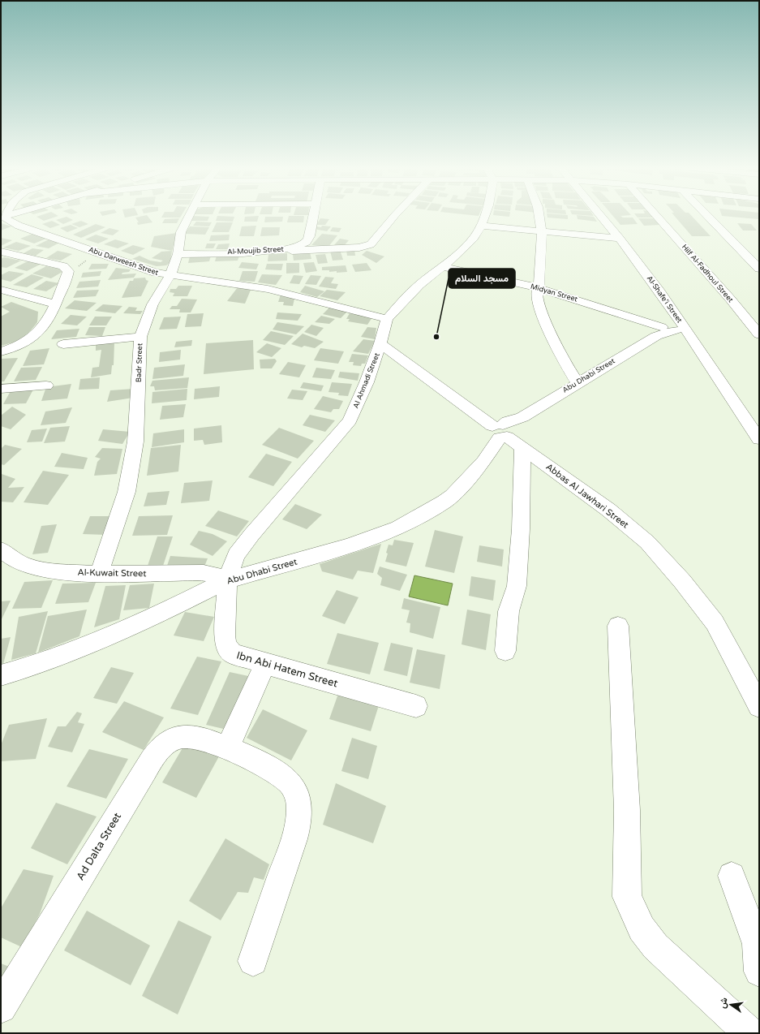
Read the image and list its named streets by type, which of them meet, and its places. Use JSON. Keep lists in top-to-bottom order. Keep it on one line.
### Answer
{"streets":{"street":["Al-Moujib Street","Abu Darweesh Street","Hilf Al-Fadhoul Street","Midyan Street","Al-Shafe'i Street","Badr Street","Abu Dhabi Street","Al Ahmadi Street","Abbas Al Jawhari Street","Al-Kuwait Street","Ibn Abi Hatem Street","Ad Dalta Street"]},"crossings":[["Al-Moujib Street","Badr Street"],["Abu Darweesh Street","Badr Street"],["Abu Darweesh Street","Al Ahmadi Street"],["Midyan Street","Al-Shafe'i Street"],["Midyan Street","Abu Dhabi Street"],["Midyan Street","Al Ahmadi Street"],["Al-Shafe'i Street","Abu Dhabi Street"],["Badr Street","Al-Kuwait Street"],["Abu Dhabi Street","Al Ahmadi Street"],["Abu Dhabi Street","Abbas Al Jawhari Street"],["Abu Dhabi Street","Al-Kuwait Street"],["Abu Dhabi Street","Ibn Abi Hatem Street"],["Al Ahmadi Street","Abbas Al Jawhari Street"],["Al Ahmadi Street","Al-Kuwait Street"],["Al Ahmadi Street","Ibn Abi Hatem Street"],["Al-Kuwait Street","Ibn Abi Hatem Street"]],"places":["مسجد السلام"],"north":"left"}
